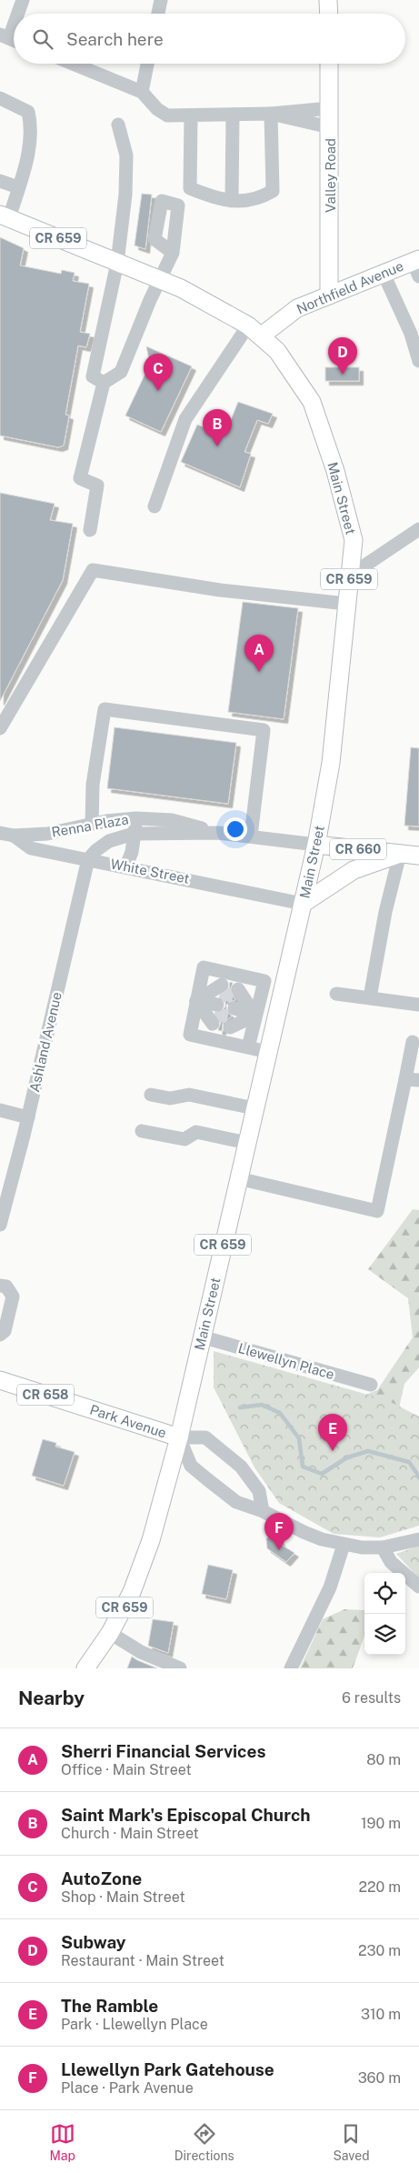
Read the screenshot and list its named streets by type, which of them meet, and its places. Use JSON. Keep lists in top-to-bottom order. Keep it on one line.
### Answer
{"streets":{"main road":["Valley Road","CR 659","Northfield Avenue","Main Street","CR 660","CR 658","Park Avenue"],"street":["Renna Plaza","White Street","Ashland Avenue","Llewellyn Place"]},"crossings":[["Valley Road","Northfield Avenue"],["Northfield Avenue","Main Street"],["Main Street","Renna Plaza"],["Main Street","CR 660"],["Main Street","White Street"],["Main Street","Llewellyn Place"],["Main Street","Park Avenue"],["Renna Plaza","CR 660"],["Renna Plaza","White Street"],["Renna Plaza","Ashland Avenue"],["White Street","Ashland Avenue"]],"page":{"search":"Search here","pins":["D","C","B","A","E","F"],"heading":["Nearby","6 results"],"list":[{"mark":"A","name":"Sherri Financial Services","note":"Office · Main Street","value":"80 m"},{"mark":"B","name":"Saint Mark's Episcopal Church","note":"Church · Main Street","value":"190 m"},{"mark":"C","name":"AutoZone","note":"Shop · Main Street","value":"220 m"},{"mark":"D","name":"Subway","note":"Restaurant · Main Street","value":"230 m"},{"mark":"E","name":"The Ramble","note":"Park · Llewellyn Place","value":"310 m"},{"mark":"F","name":"Llewellyn Park Gatehouse","note":"Place · Park Avenue","value":"360 m"}],"nav":["Map","Directions","Saved"]}}
